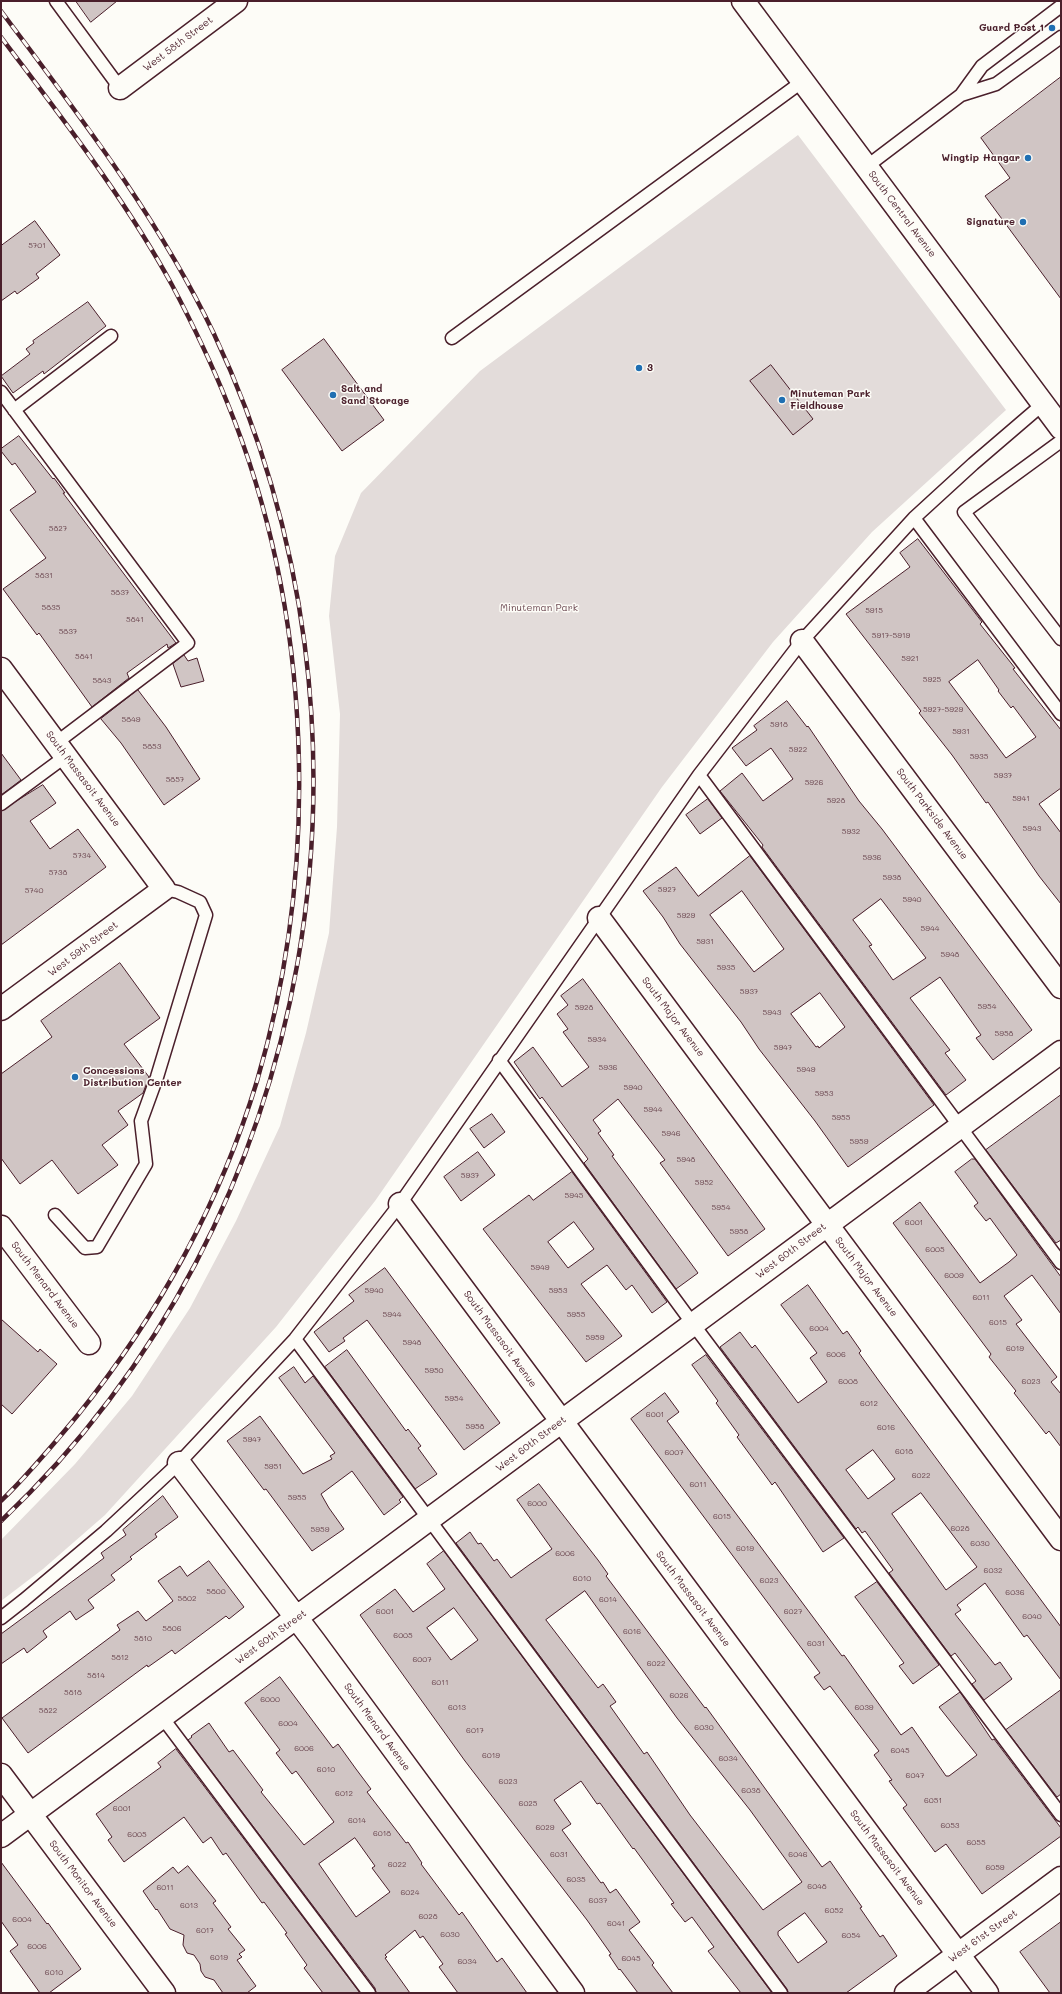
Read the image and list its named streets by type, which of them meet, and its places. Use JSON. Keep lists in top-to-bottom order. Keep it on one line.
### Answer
{"streets":{"street":["West 58th Street","South Central Avenue","South Massasoit Avenue","South Parkside Avenue","West 59th Street","South Major Avenue","West 60th Street","South Menard Avenue","South Monitor Avenue","West 61st Street"]},"crossings":[["South Massasoit Avenue","West 59th Street"],["South Massasoit Avenue","West 60th Street"],["South Massasoit Avenue","West 61st Street"],["South Major Avenue","West 60th Street"],["West 60th Street","South Menard Avenue"],["West 60th Street","South Monitor Avenue"]],"parks":["Minuteman Park"],"places":["Guard Post 1","Wingtip Hangar","Signature","3","Salt and Sand Storage","Minuteman Park Fieldhouse","Concessions Distribution Center"],"house_numbers":["5701","5827","5831","5837","5835","5915","5841","5837","5917-5919","5841","5921","5925","5843","5927-5929","5849","5918","5931","5853","5922","5935","5937","5857","5926","5941","5928","5943","5932","5734","5936","5738","5938","5927","5740","5940","5929","5944","5931","5948","5935","5937","5954","5928","5943","5958","5934","5947","5936","5949","5940","5953","5944","5955","5946","5959","5948","5937","5952","5945","5954","6001","5958","6005","5949","6009","5940","5953","6011","5944","5955","6015","6004","5959","5948","6019","6006","5950","6008","6023","5954","6012","6001","5958","6016","5947","6018","6007","5951","6022","6011","5955","6000","6015","6028","5959","6030","6019","6006","6032","6010","6023","5800","6036","5802","6014","6001","6027","6040","5806","6016","6005","5810","6031","5812","6007","6022","5814","6011","5818","6026","6000","6013","6039","5822","6004","6030","6017","6006","6045","6019","6034","6010","6047","6023","6038","6012","6051","6025","6001","6014","6053","6029","6018","6005","6055","6031","6046","6022","6059","6035","6048","6011","6024","6037","6013","6052","6028","6004","6041","6017","6030","6054","6006","6019","6045","6034","6010"]}
